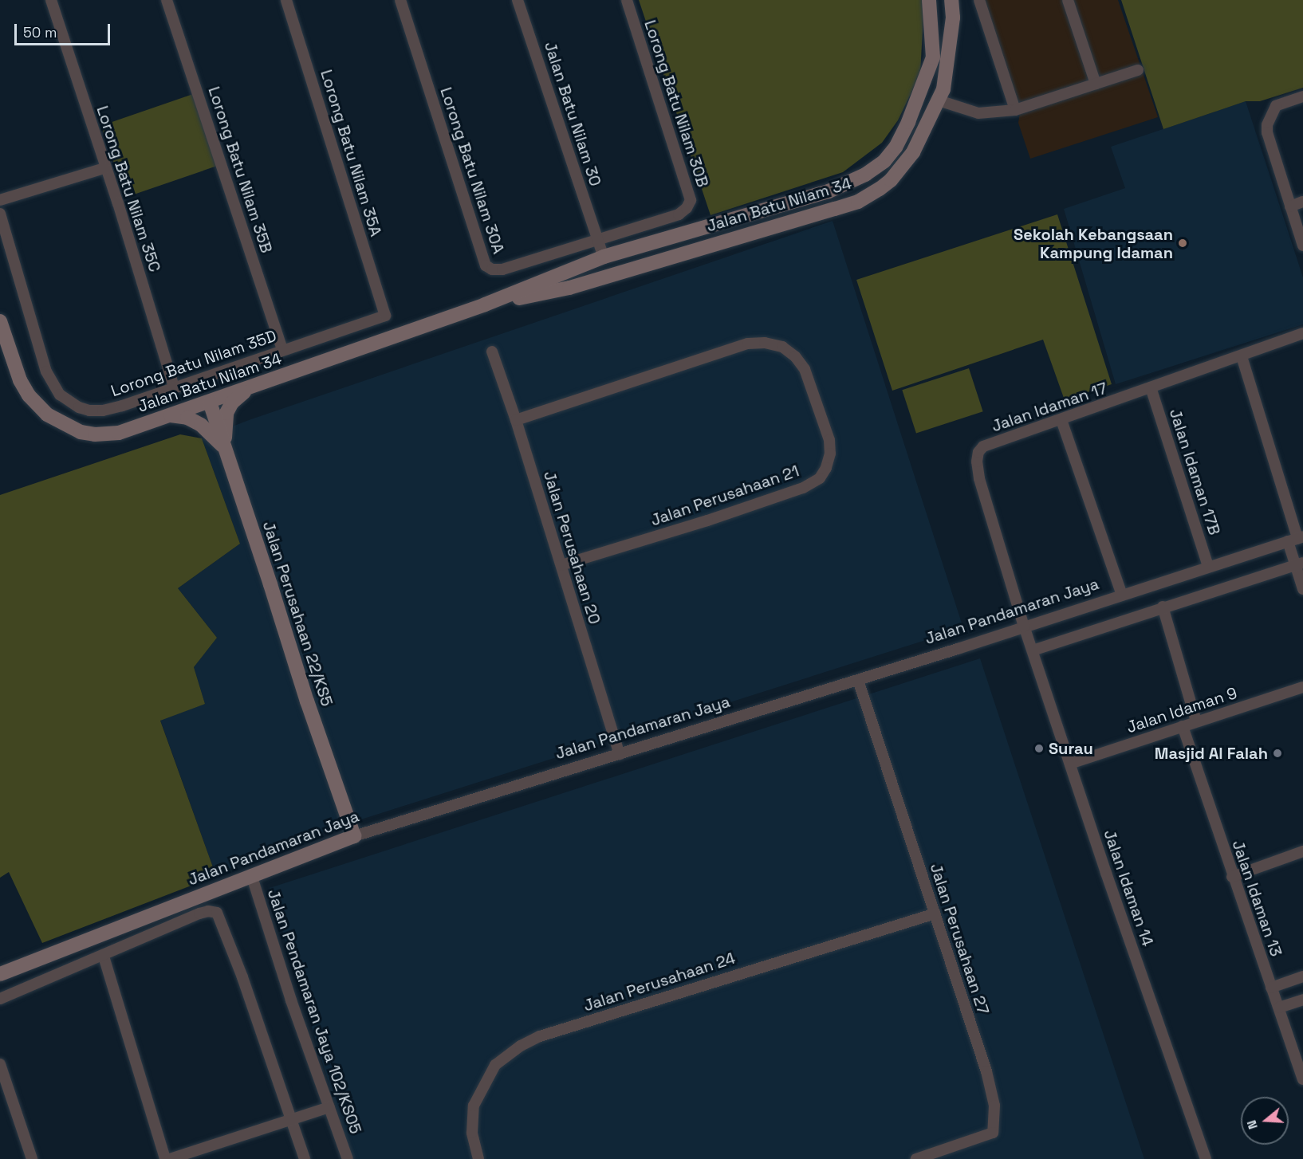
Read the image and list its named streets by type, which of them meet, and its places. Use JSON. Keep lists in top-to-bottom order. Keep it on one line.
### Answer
{"streets":{"street":["Lorong Batu Nilam 30B","Jalan Batu Nilam 30","Lorong Batu Nilam 35A","Lorong Batu Nilam 35B","Lorong Batu Nilam 30A","Lorong Batu Nilam 35C","Jalan Batu Nilam 34","Lorong Batu Nilam 35D","Jalan Idaman 17","Jalan Idaman 17B","Jalan Perusahaan 21","Jalan Perusahaan 20","Jalan Pandamaran Jaya","Jalan Perusahaan 22/KS5","Jalan Idaman 9","Jalan Idaman 14","Jalan Idaman 13","Jalan Perusahaan 27","Jalan Perusahaan 24","Jalan Pendamaran Jaya 102/KS05"]},"crossings":[["Lorong Batu Nilam 30B","Jalan Batu Nilam 30"],["Lorong Batu Nilam 30B","Lorong Batu Nilam 30A"],["Jalan Batu Nilam 30","Lorong Batu Nilam 30A"],["Jalan Batu Nilam 30","Jalan Batu Nilam 34"],["Lorong Batu Nilam 35A","Lorong Batu Nilam 35D"],["Lorong Batu Nilam 35B","Lorong Batu Nilam 35D"],["Lorong Batu Nilam 35C","Lorong Batu Nilam 35D"],["Jalan Batu Nilam 34","Jalan Perusahaan 22/KS5"],["Jalan Idaman 17","Jalan Idaman 17B"],["Jalan Idaman 17","Jalan Pandamaran Jaya"],["Jalan Idaman 17","Jalan Idaman 14"],["Jalan Idaman 17B","Jalan Pandamaran Jaya"],["Jalan Perusahaan 21","Jalan Perusahaan 20"],["Jalan Perusahaan 20","Jalan Pandamaran Jaya"],["Jalan Pandamaran Jaya","Jalan Perusahaan 22/KS5"],["Jalan Pandamaran Jaya","Jalan Idaman 14"],["Jalan Pandamaran Jaya","Jalan Perusahaan 27"],["Jalan Pandamaran Jaya","Jalan Pendamaran Jaya 102/KS05"],["Jalan Idaman 9","Jalan Idaman 14"],["Jalan Idaman 9","Jalan Idaman 13"],["Jalan Perusahaan 27","Jalan Perusahaan 24"]],"places":["Sekolah Kebangsaan Kampung Idaman","Surau","Masjid Al Falah"],"scale_bar":"50 m","north":"left"}
